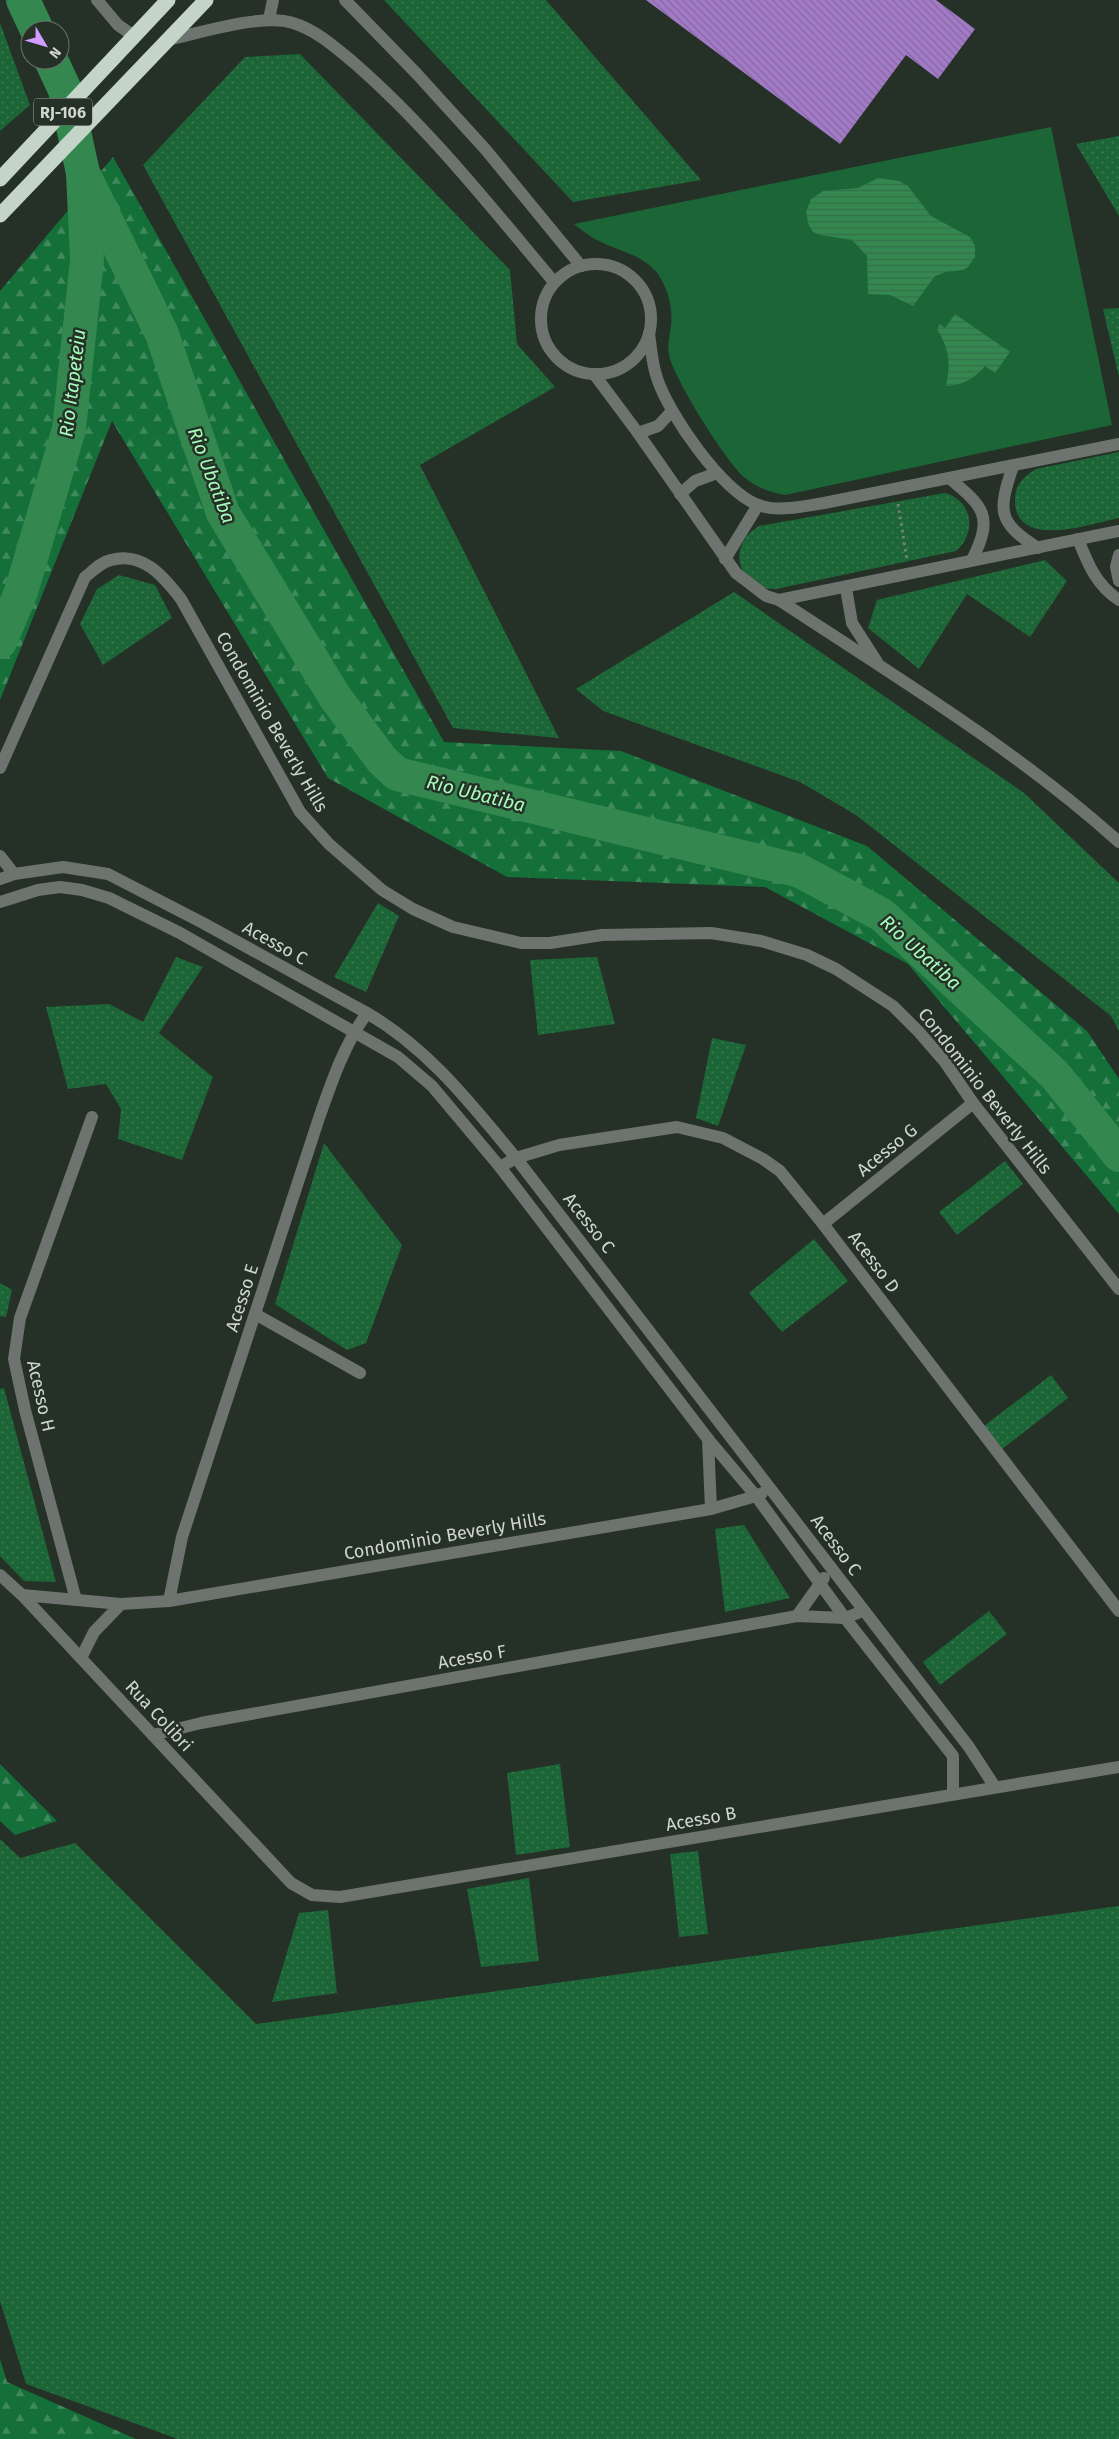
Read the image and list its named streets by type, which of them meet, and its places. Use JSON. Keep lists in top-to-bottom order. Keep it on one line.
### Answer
{"streets":{"highway":["RJ-106"],"street":["Condominio Beverly Hills","Acesso C","Acesso G","Acesso D","Acesso E","Acesso H","Acesso F","Rua Colibri","Acesso B"]},"crossings":[["Condominio Beverly Hills","Acesso C"],["Condominio Beverly Hills","Acesso G"],["Condominio Beverly Hills","Acesso E"],["Condominio Beverly Hills","Acesso H"],["Condominio Beverly Hills","Rua Colibri"],["Acesso C","Acesso D"],["Acesso C","Acesso E"],["Acesso C","Acesso F"],["Acesso C","Acesso B"],["Acesso G","Acesso D"],["Acesso F","Rua Colibri"],["Rua Colibri","Acesso B"]],"water":["Rio Itapeteiu","Rio Ubatiba"],"north":"bottom right"}
